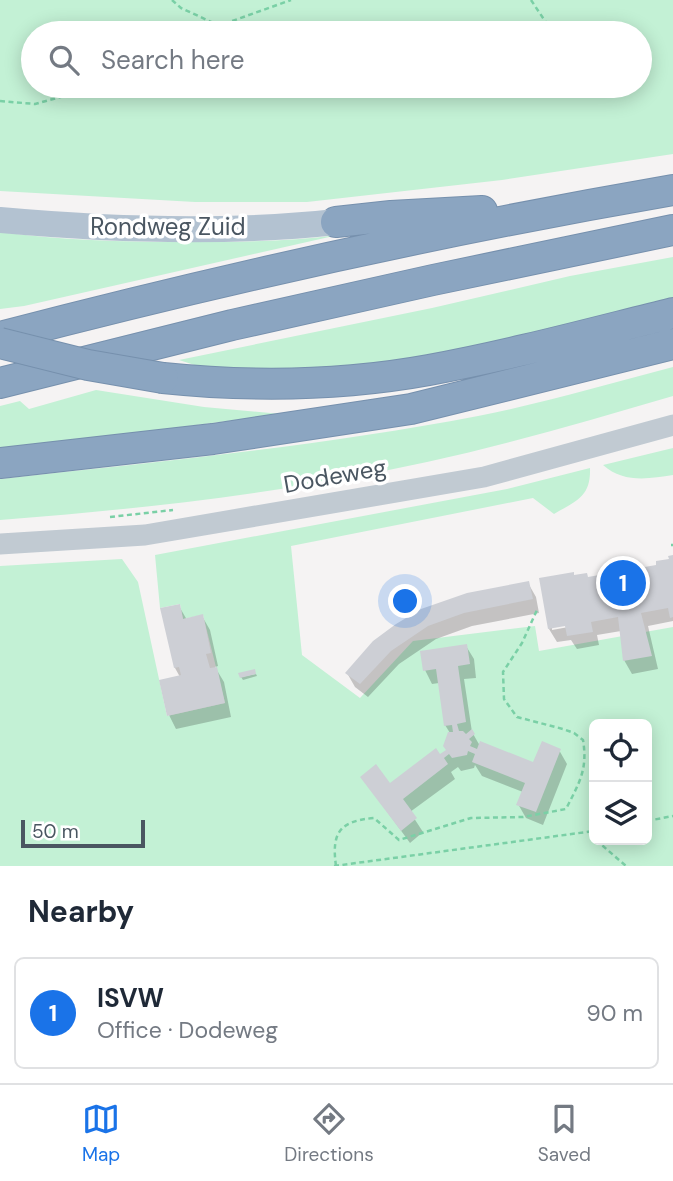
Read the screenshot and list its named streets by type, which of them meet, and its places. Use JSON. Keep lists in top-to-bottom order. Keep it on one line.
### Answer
{"streets":{"main road":["Rondweg Zuid"],"street":["Dodeweg"]},"scale_bar":"50 m","page":{"search":"Search here","pins":"1","scale":"50 m","heading":"Nearby","list":[{"mark":"1","name":"ISVW","note":"Office · Dodeweg","value":"90 m"}],"nav":["Map","Directions","Saved"]}}
